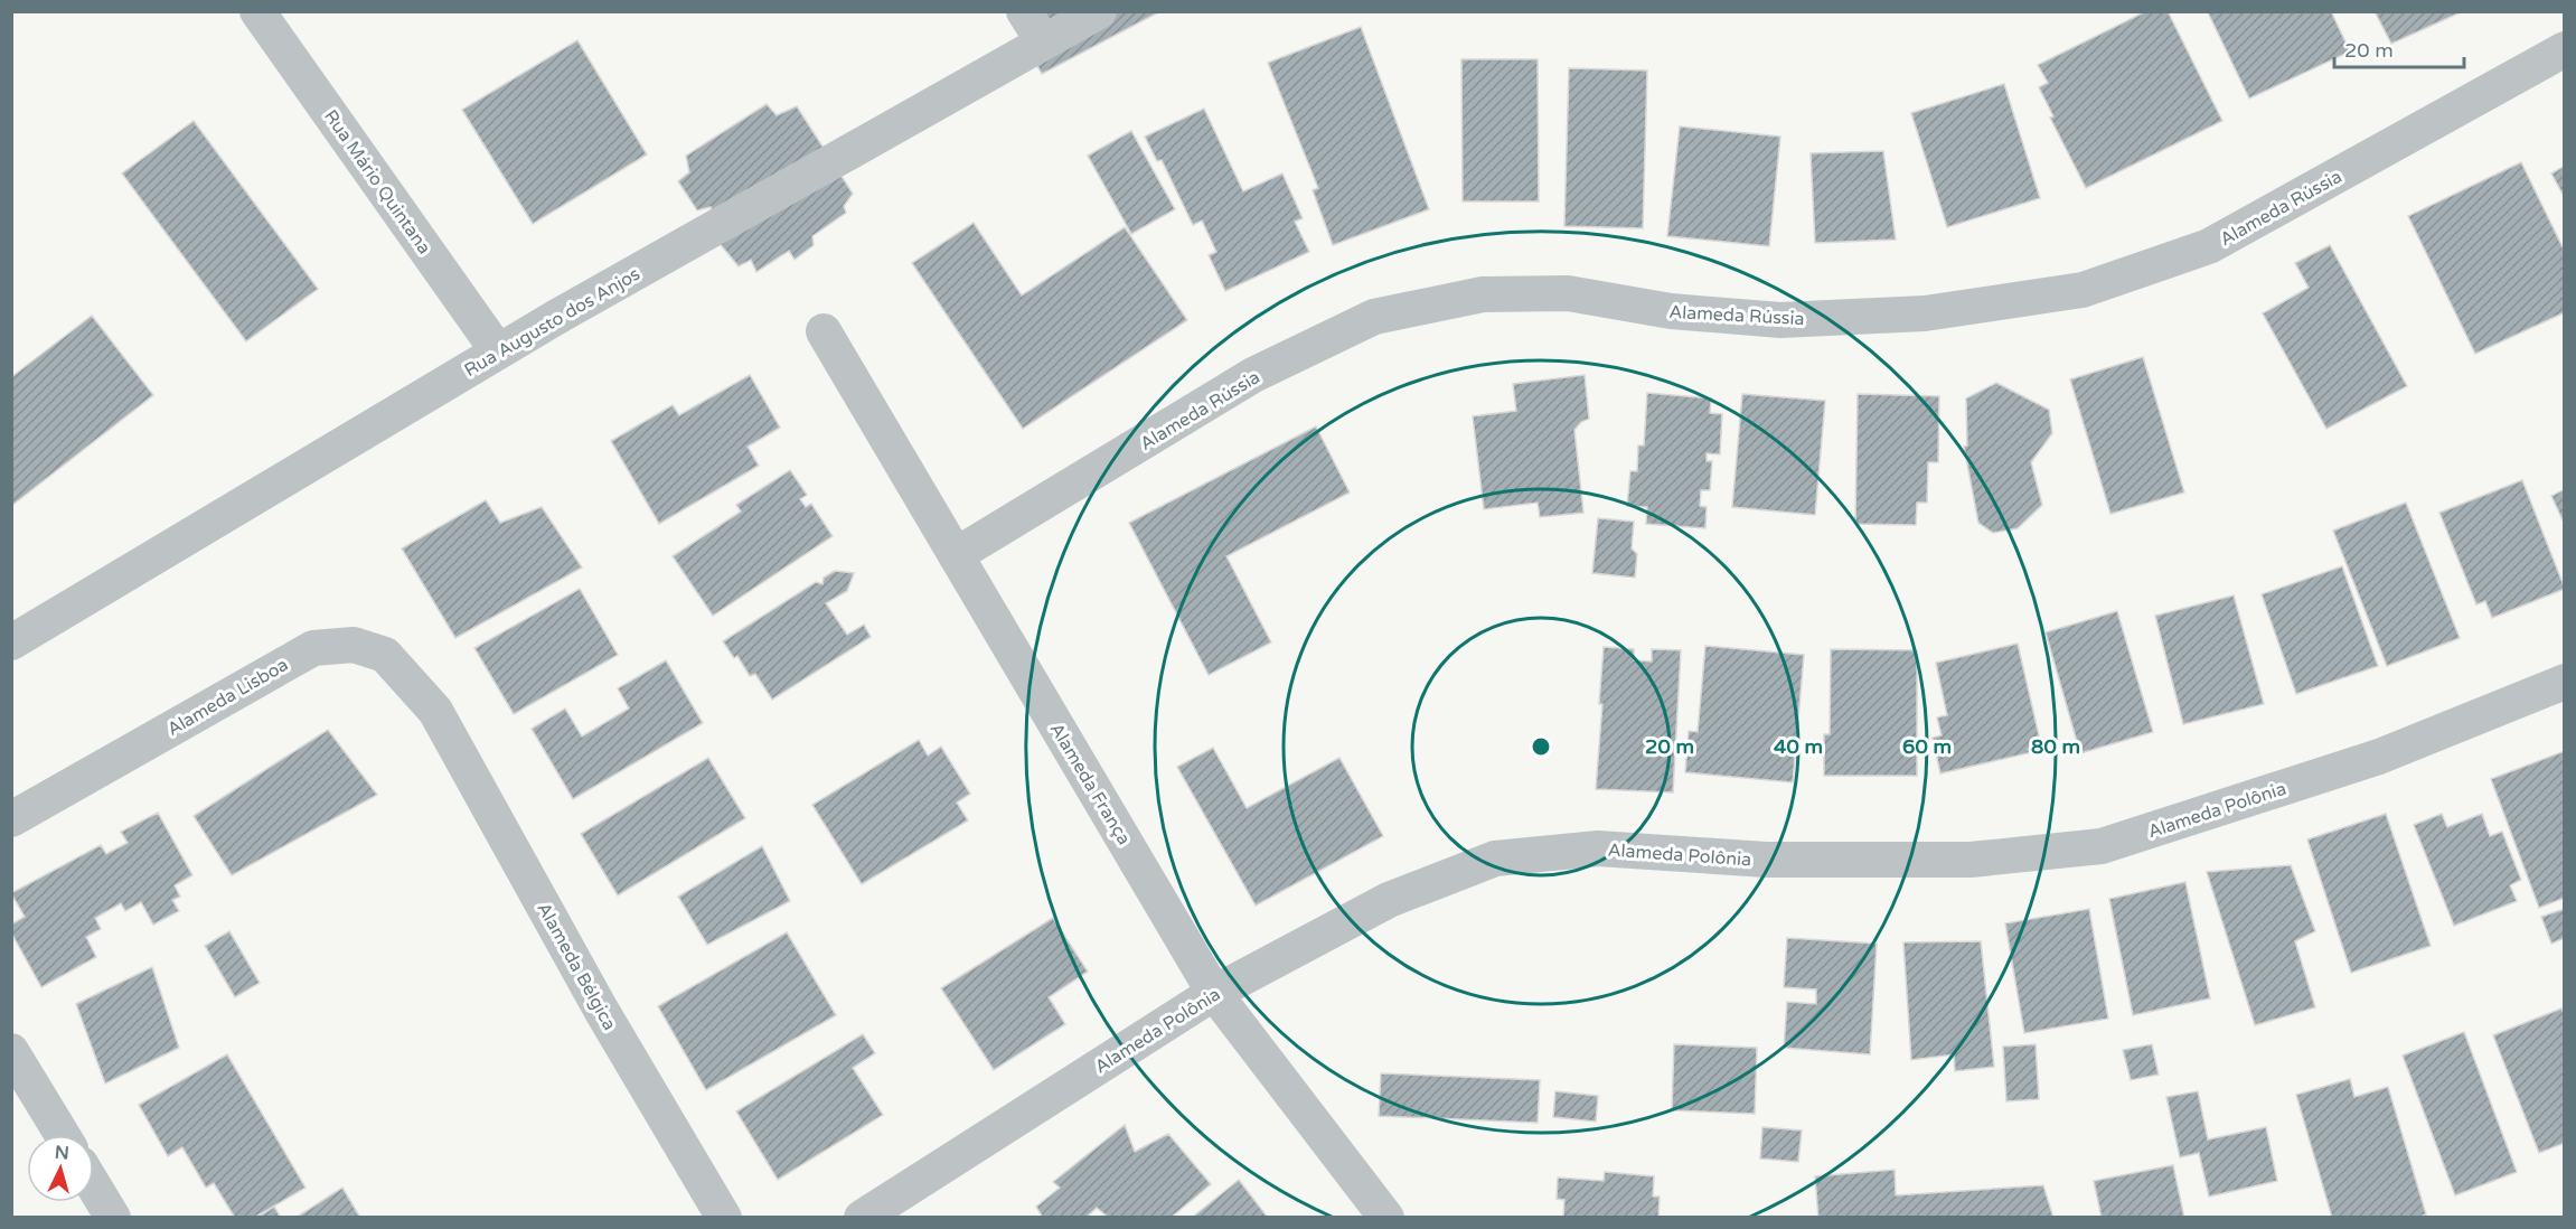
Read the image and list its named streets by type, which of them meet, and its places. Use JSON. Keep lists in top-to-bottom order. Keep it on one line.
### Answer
{"streets":{"street":["Rua Mário Quintana","Alameda Rússia","Rua Augusto dos Anjos","Alameda Lisboa","Alameda França","Alameda Polônia","Alameda Bélgica"]},"crossings":[["Rua Mário Quintana","Rua Augusto dos Anjos"],["Alameda Rússia","Alameda França"],["Alameda Lisboa","Alameda Bélgica"],["Alameda França","Alameda Polônia"]],"scale_bar":"20 m","north":"top","rings":["20 m","40 m","60 m","80 m"]}
